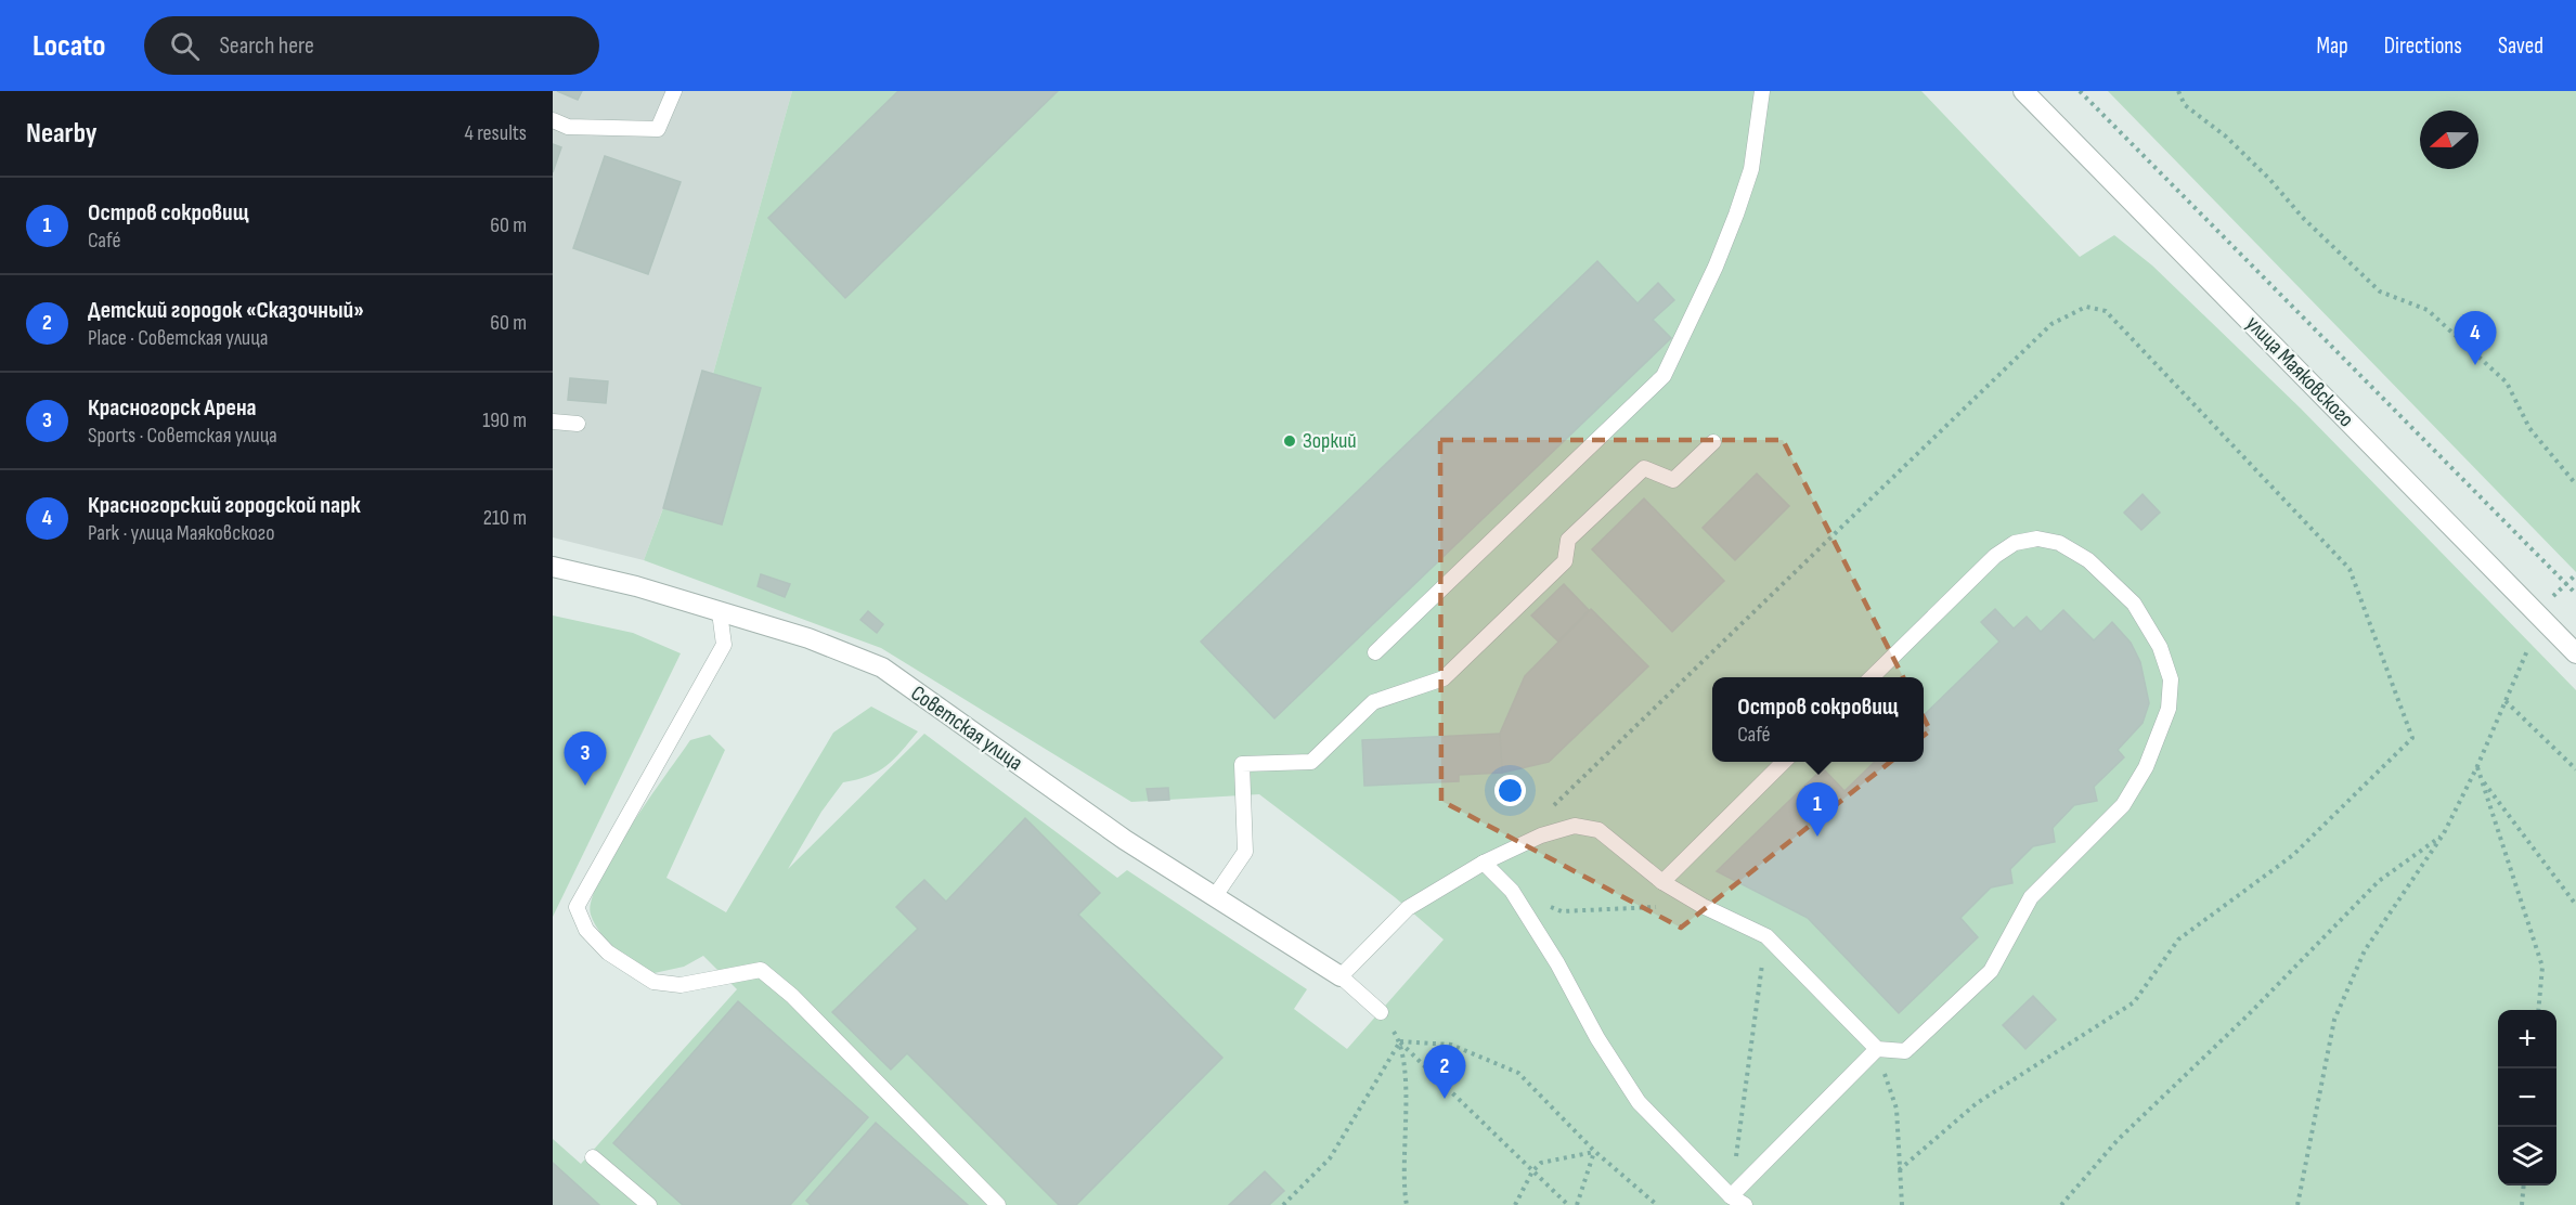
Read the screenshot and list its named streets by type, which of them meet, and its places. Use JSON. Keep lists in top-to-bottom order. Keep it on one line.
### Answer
{"streets":{"street":["улица Маяковского","Советская улица"]},"places":["Зоркий"],"north":"left","page":{"header":"Locato","search":"Search here","nav":["Map","Directions","Saved"],"heading":["Nearby","4 results"],"list":[{"mark":"1","name":"Остров сокровищ","note":"Café","value":"60 m"},{"mark":"2","name":"Детский городок «Сказочный»","note":"Place · Советская улица","value":"60 m"},{"mark":"3","name":"Красногорск Арена","note":"Sports · Советская улица","value":"190 m"},{"mark":"4","name":"Красногорский городской парк","note":"Park · улица Маяковского","value":"210 m"}],"pins":["4","3","1","2"],"popup":["Остров сокровищ","Café"],"map_buttons":["+","−"]}}
